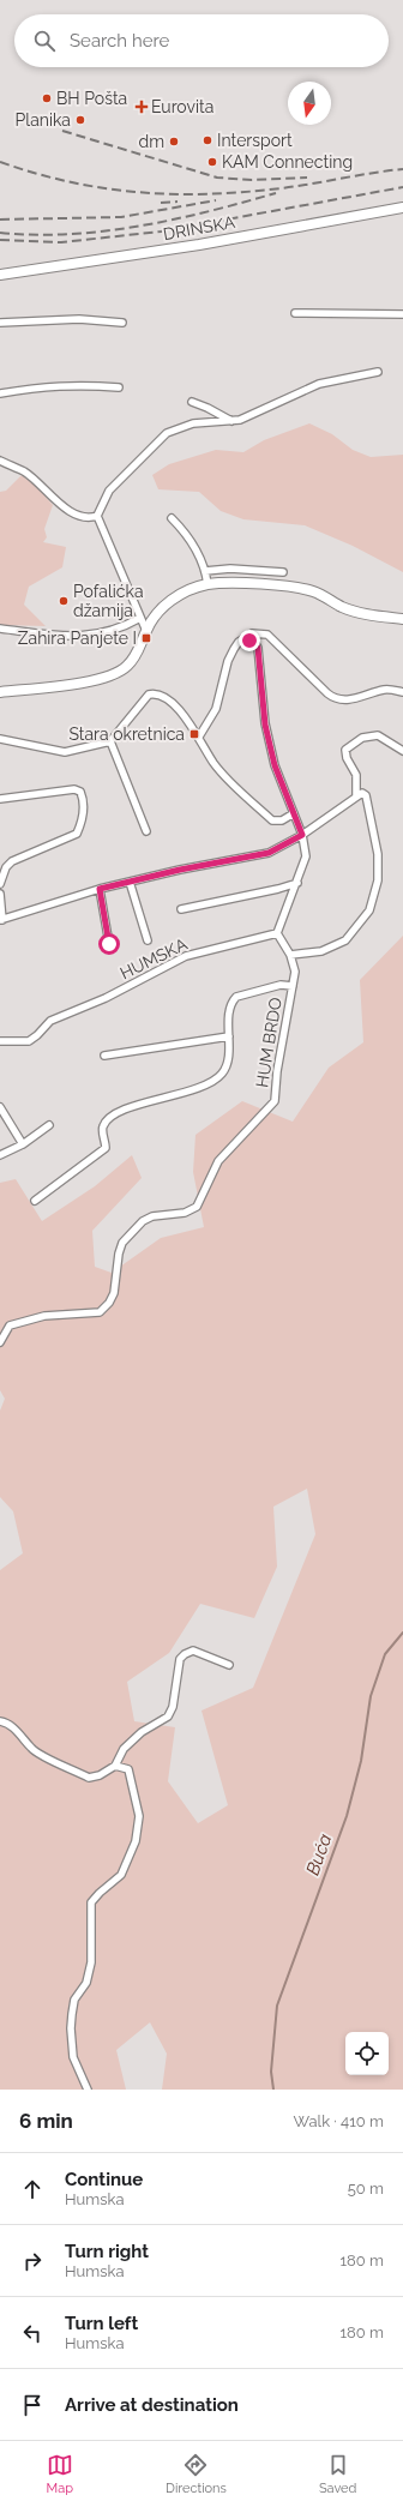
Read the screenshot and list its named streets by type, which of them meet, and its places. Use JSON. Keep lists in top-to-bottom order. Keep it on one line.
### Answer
{"streets":{"street":["DRINSKA","HUMSKA","HUM BRDO"]},"crossings":[["HUMSKA","HUM BRDO"]],"water":["Buća"],"places":{"other":["BH Pošta","Planika","Intersport","dm","KAM Connecting","Pofalićka džamija"],"health":["Eurovita"],"transit":["Zahira Panjete I","Stara okretnica"]},"north":"bottom","page":{"search":"Search here","heading":["6 min","Walk · 410 m"],"list":[["Continue","Humska","50 m"],["Turn right","Humska","180 m"],["Turn left","Humska","180 m"],"Arrive at destination"],"nav":["Map","Directions","Saved"]}}
